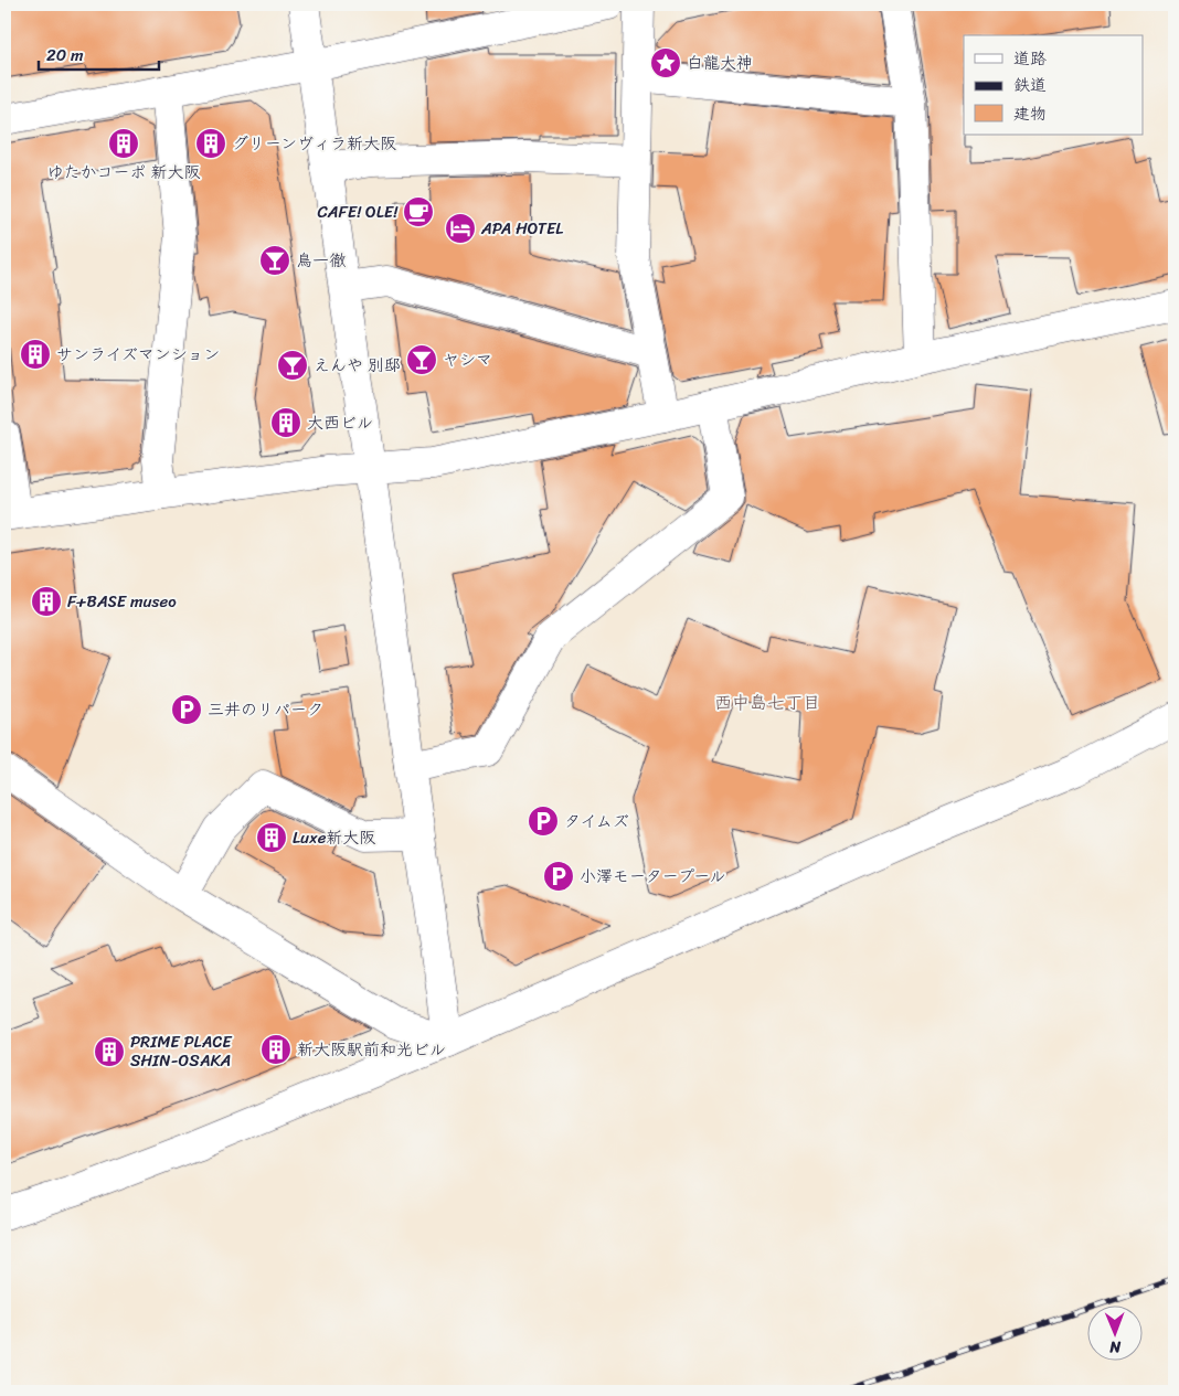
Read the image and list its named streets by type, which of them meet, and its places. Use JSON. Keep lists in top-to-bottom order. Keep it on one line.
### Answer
{"districts":["西中島七丁目"],"places":{"place":["白龍大神"],"building":["ゆたかコーポ 新大阪","グリーンヴィラ新大阪","サンライズマンション","大西ビル","F+BASE museo","Luxe新大阪","新大阪駅前和光ビル","PRIME PLACE SHIN-OSAKA"],"cafe":["CAFE! OLE!"],"hotel":["APA HOTEL"],"bar":["鳥一徹","ヤシマ","えんや 別邸"],"parking":["三井のリパーク","タイムズ","小澤モータープール"]},"legend":["道路","鉄道","建物"],"scale_bar":"20 m","north":"bottom"}
